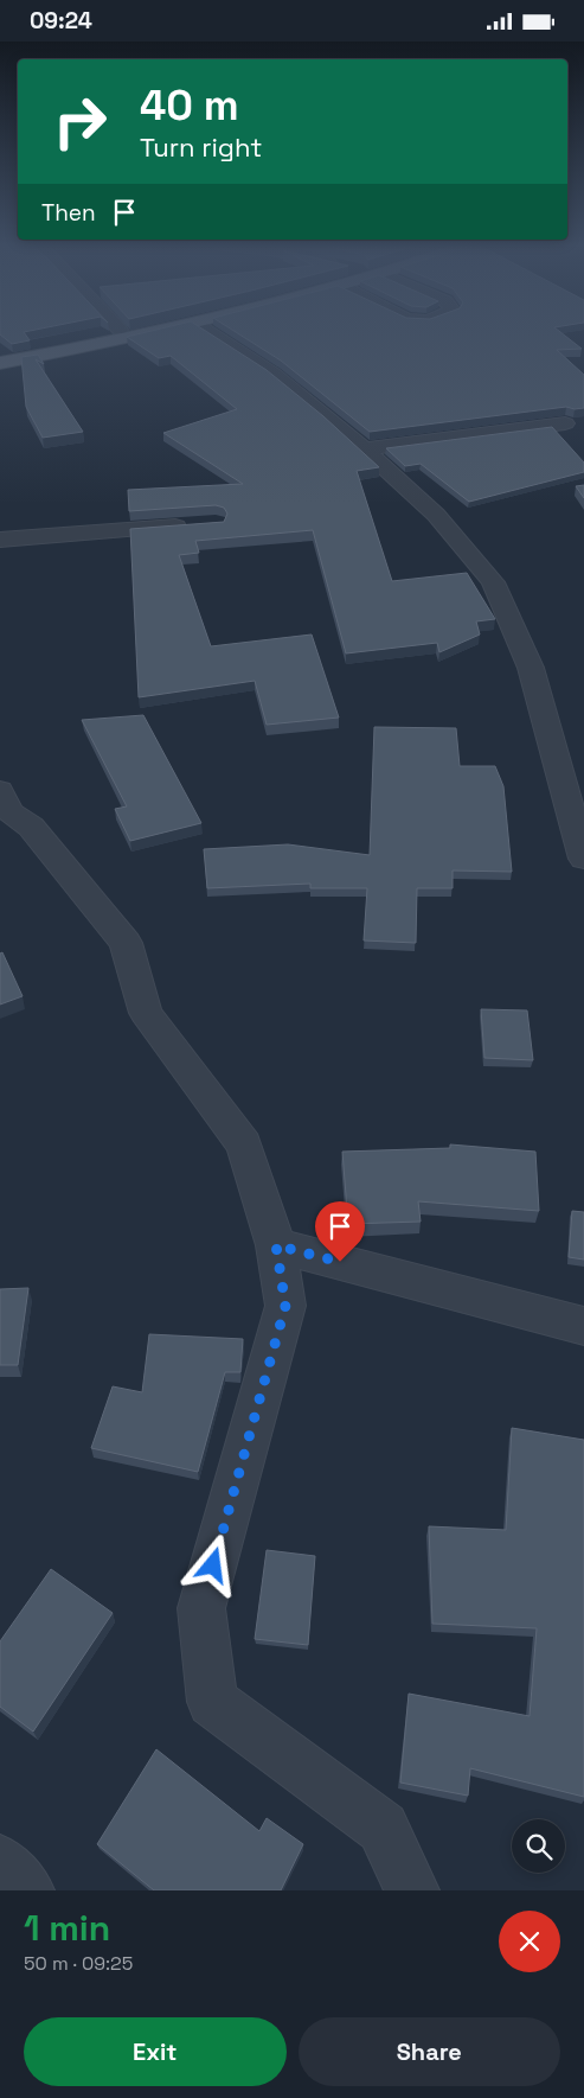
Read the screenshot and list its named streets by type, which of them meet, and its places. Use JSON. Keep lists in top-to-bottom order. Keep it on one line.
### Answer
{"page":{"status":"09:24","turn":["40 m","Turn right"],"then":"Then","heading":["1 min","50 m · 09:25"],"buttons":["Exit","Share"]}}
